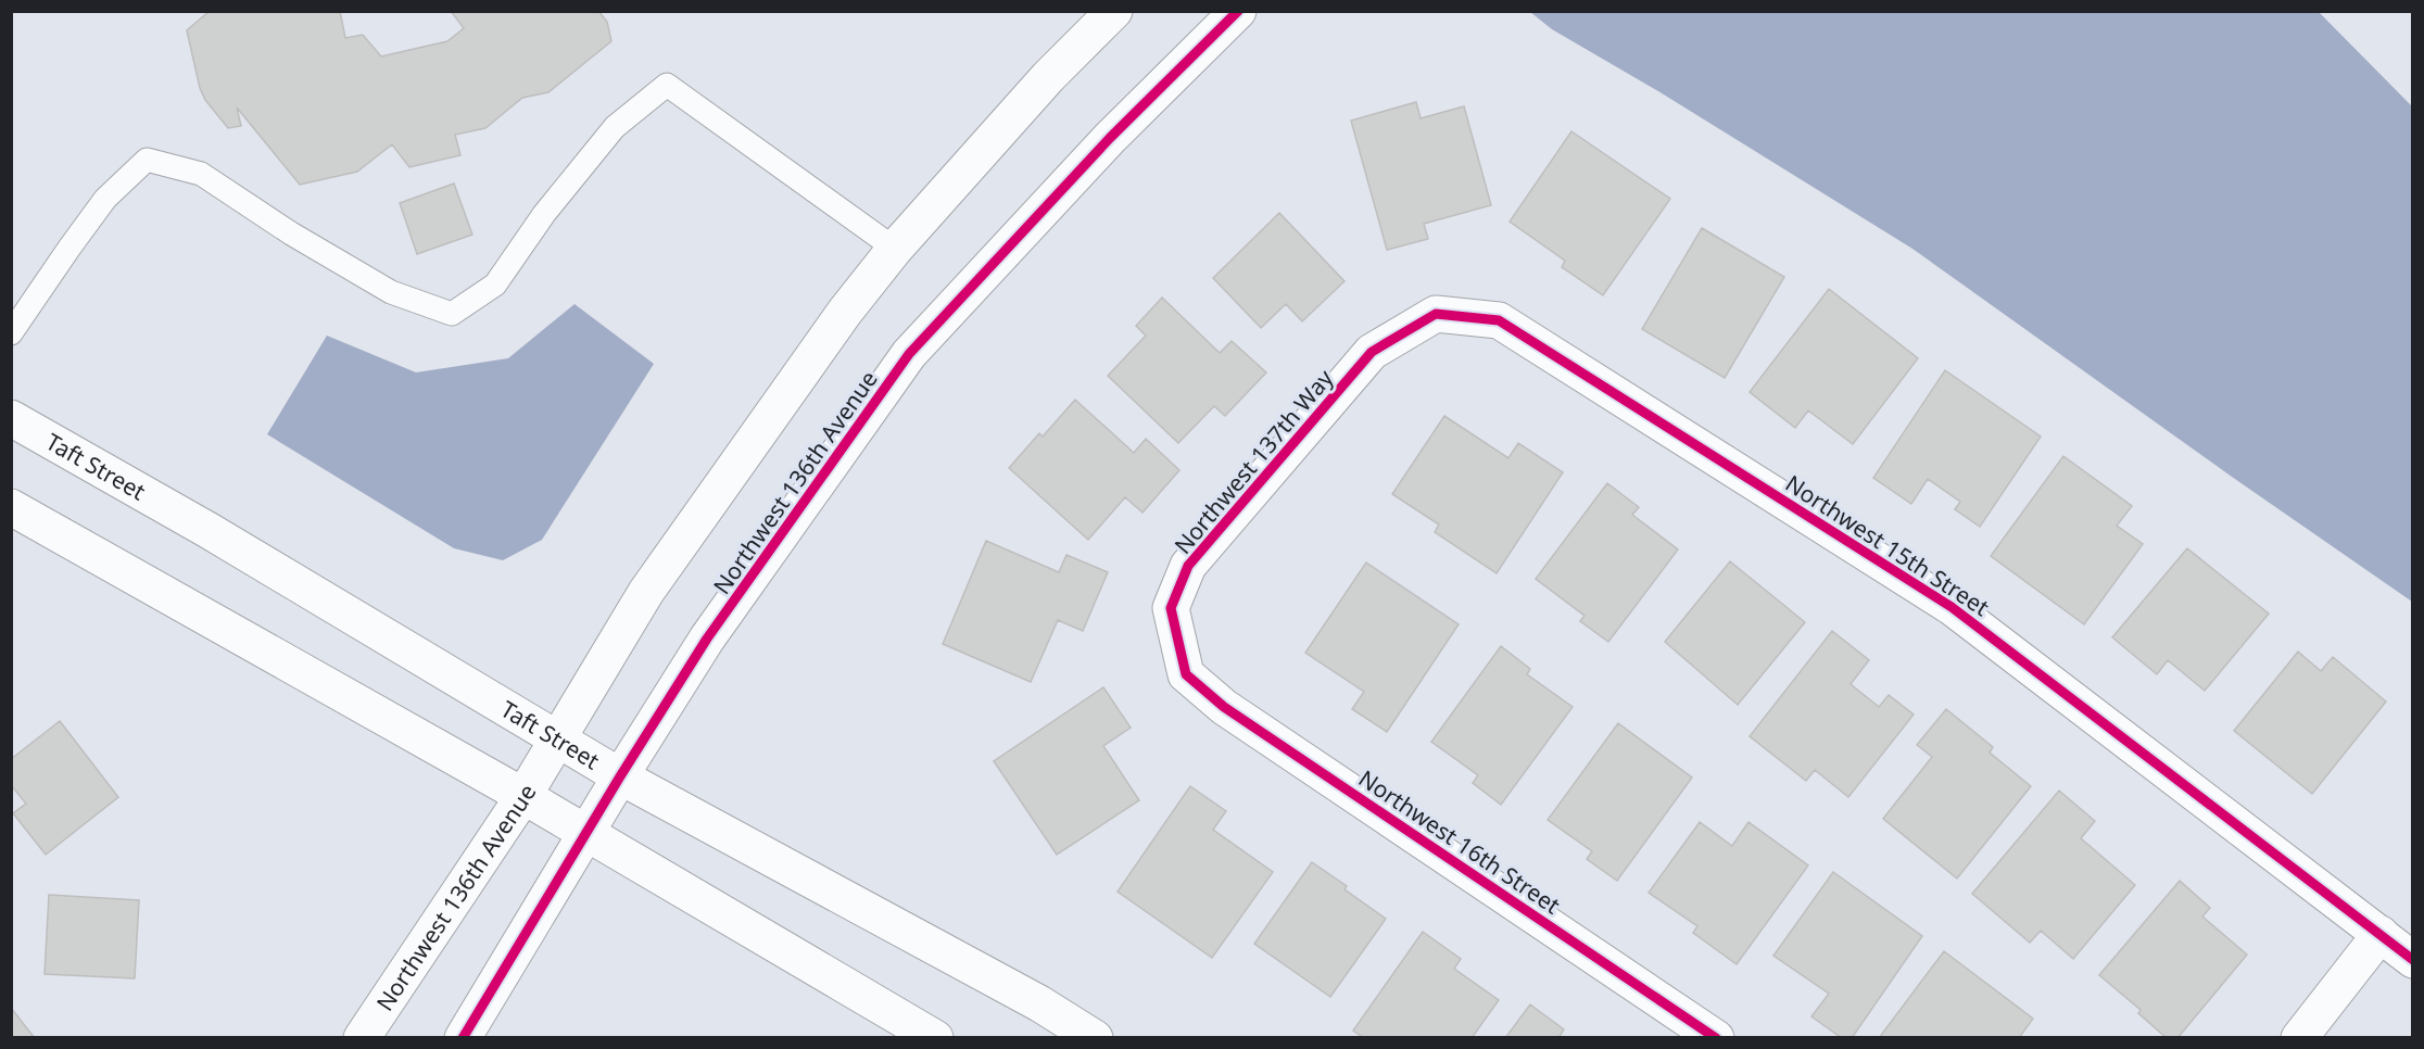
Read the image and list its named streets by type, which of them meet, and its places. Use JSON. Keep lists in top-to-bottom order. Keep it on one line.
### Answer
{"streets":{"street":["Northwest 137th Way","Taft Street","Northwest 136th Avenue","Northwest 15th Street","Northwest 16th Street"]},"crossings":[["Northwest 137th Way","Northwest 15th Street"],["Northwest 137th Way","Northwest 16th Street"],["Taft Street","Northwest 136th Avenue"]]}
